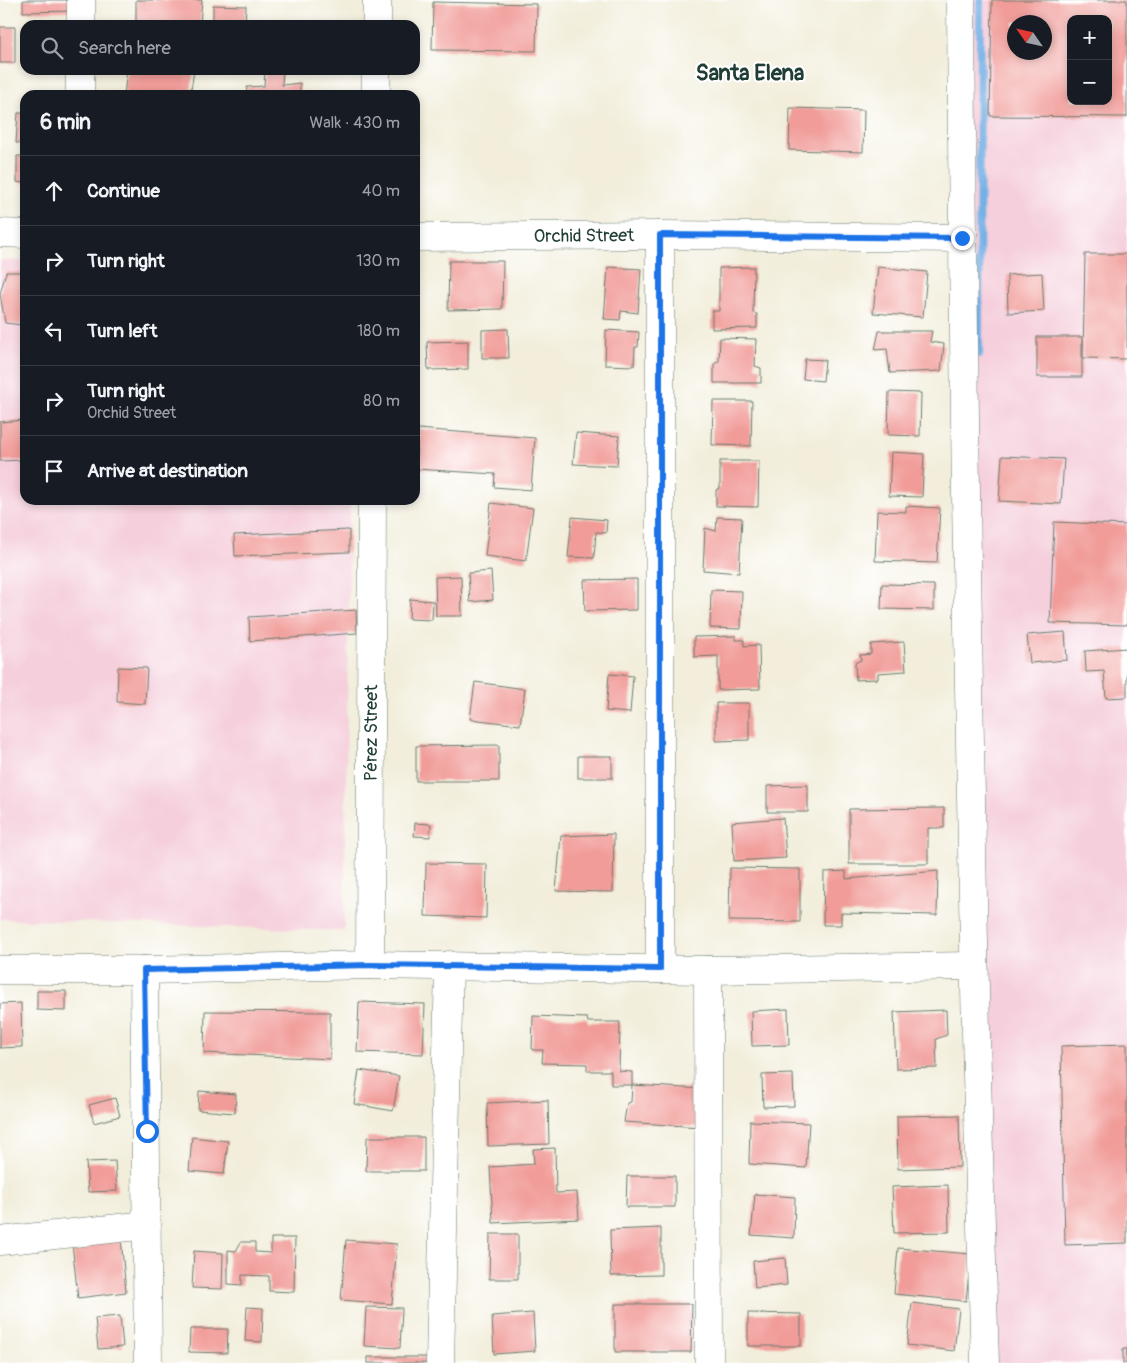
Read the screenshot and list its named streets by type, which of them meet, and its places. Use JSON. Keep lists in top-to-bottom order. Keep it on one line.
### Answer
{"streets":{"street":["Orchid Street","Pérez Street"]},"districts":["Santa Elena"],"north":"top left","page":{"map_buttons":["+","−"],"search":"Search here","heading":["6 min","Walk · 430 m"],"list":[["Continue","40 m"],["Turn right","130 m"],["Turn left","180 m"],["Turn right","Orchid Street","80 m"],"Arrive at destination"]}}
